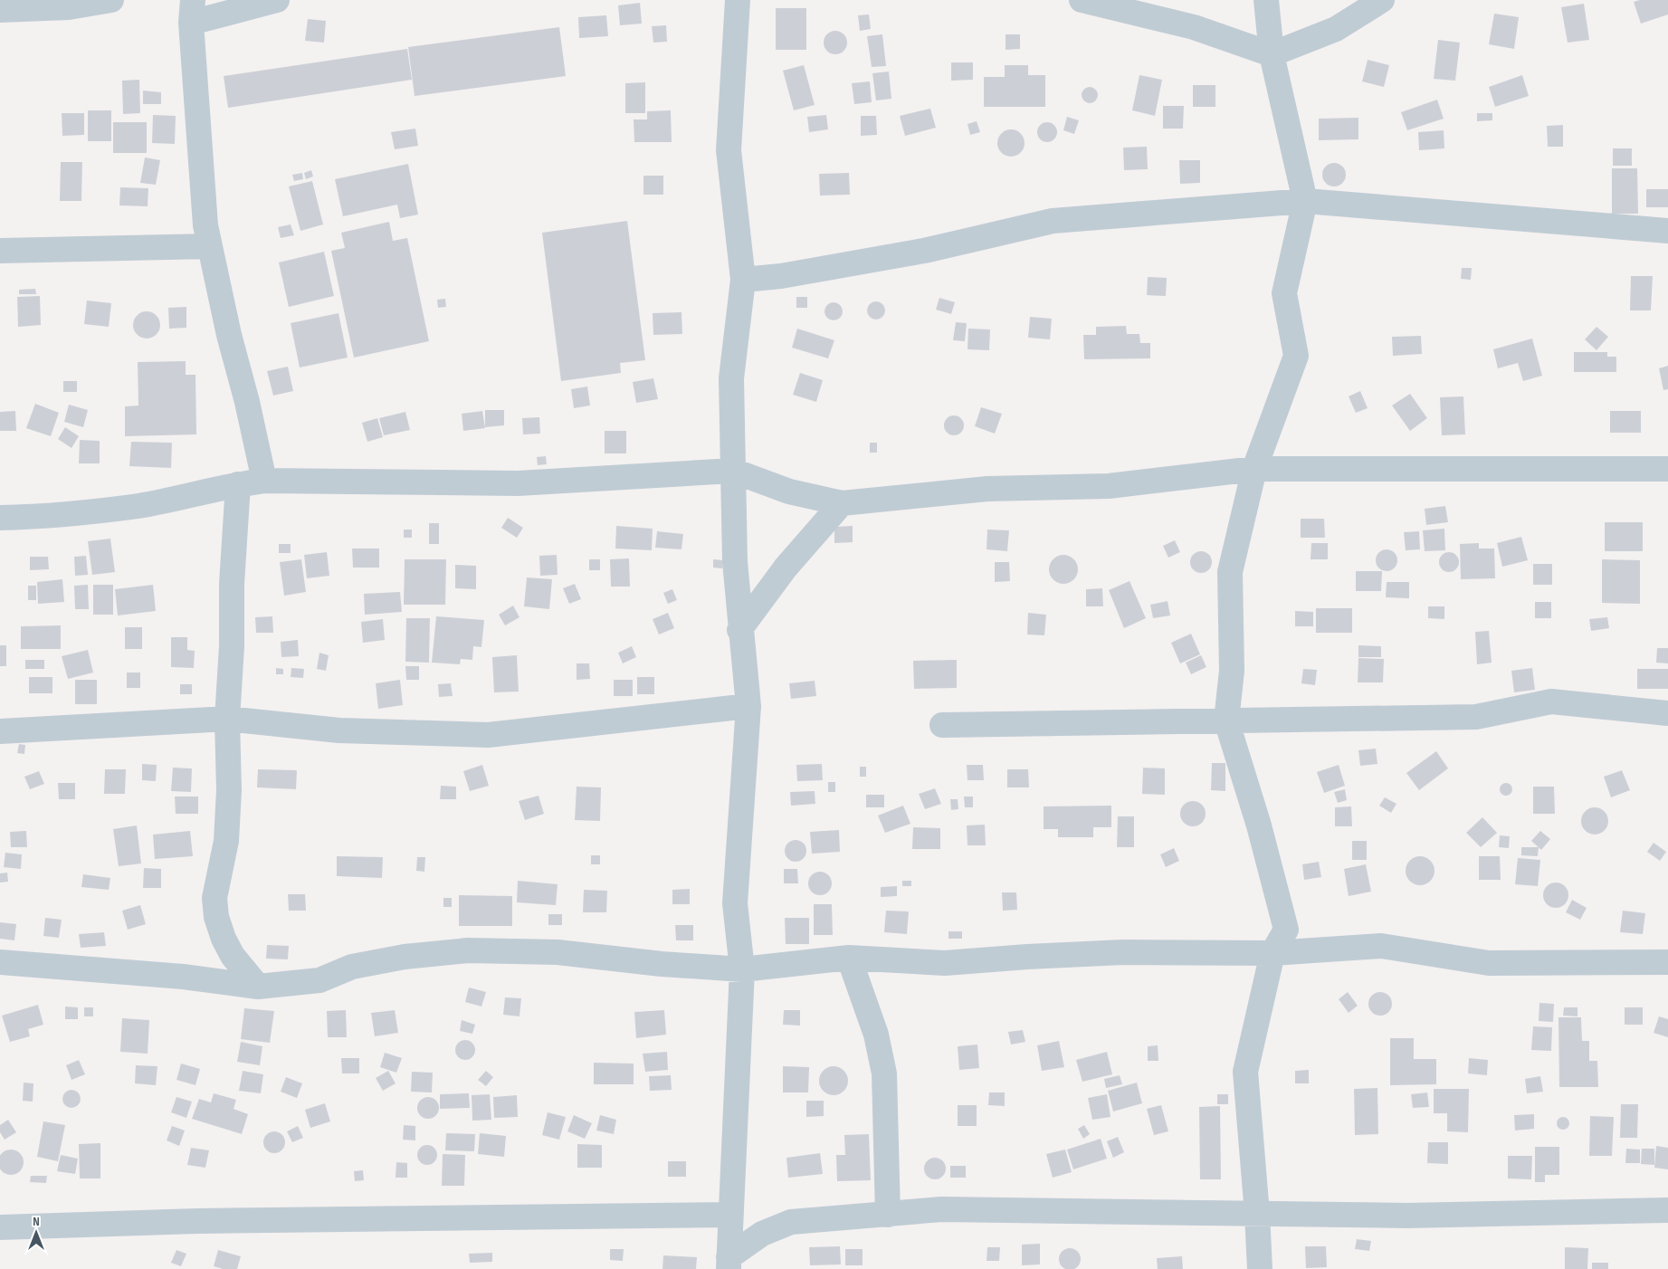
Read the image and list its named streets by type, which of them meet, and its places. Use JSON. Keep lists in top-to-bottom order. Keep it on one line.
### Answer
{"north":"top"}
